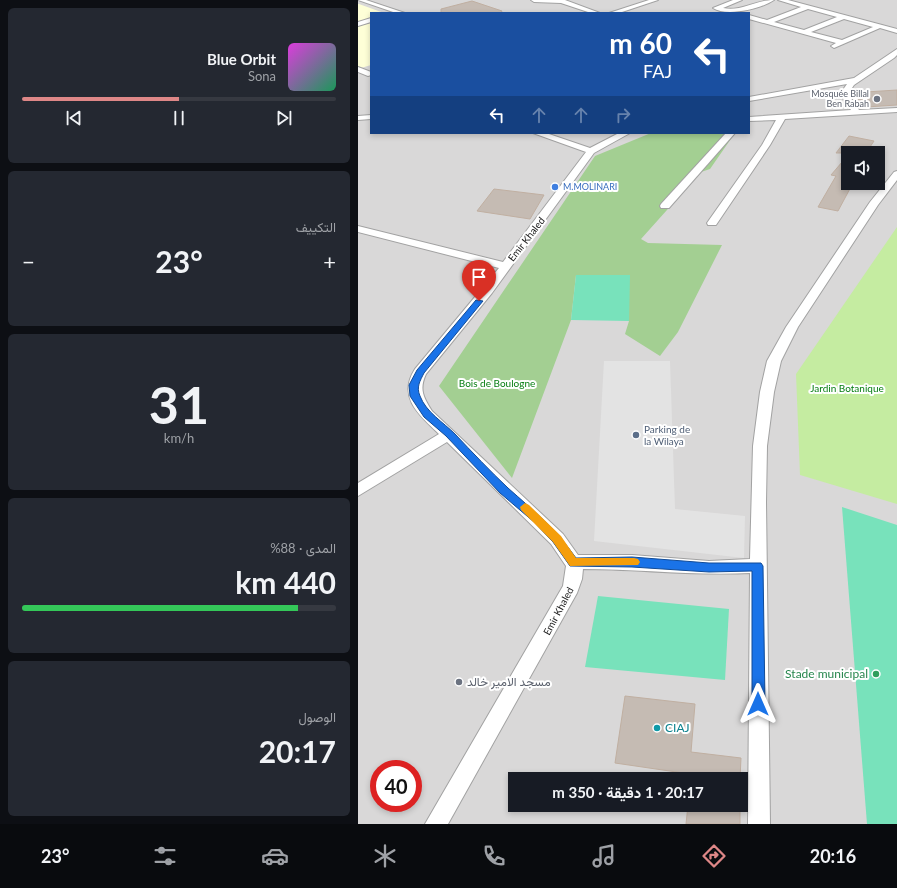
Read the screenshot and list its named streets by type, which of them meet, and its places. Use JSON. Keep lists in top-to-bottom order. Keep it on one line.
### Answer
{"streets":{"street":["Emir Khaled"]},"parks":["Bois de Boulogne","Jardin Botanique"],"places":["Mosquée Billal Ben Rabah","M.MOLINARI","Parking de la Wilaya","Stade municipal","مسجد الامير خالد","CIAJ"],"page":{"turn":["60 m","FAJ"],"song":["Blue Orbit","Sona"],"tile":["التكييف",["31","km/h"],["المدى · 88%","440 km"],["الوصول","20:17"]],"heat":["−","23°","+"],"limit":"40","trip":"20:17 · 1 دقيقة · 350 m","tabs":["20:16","23°"]}}
